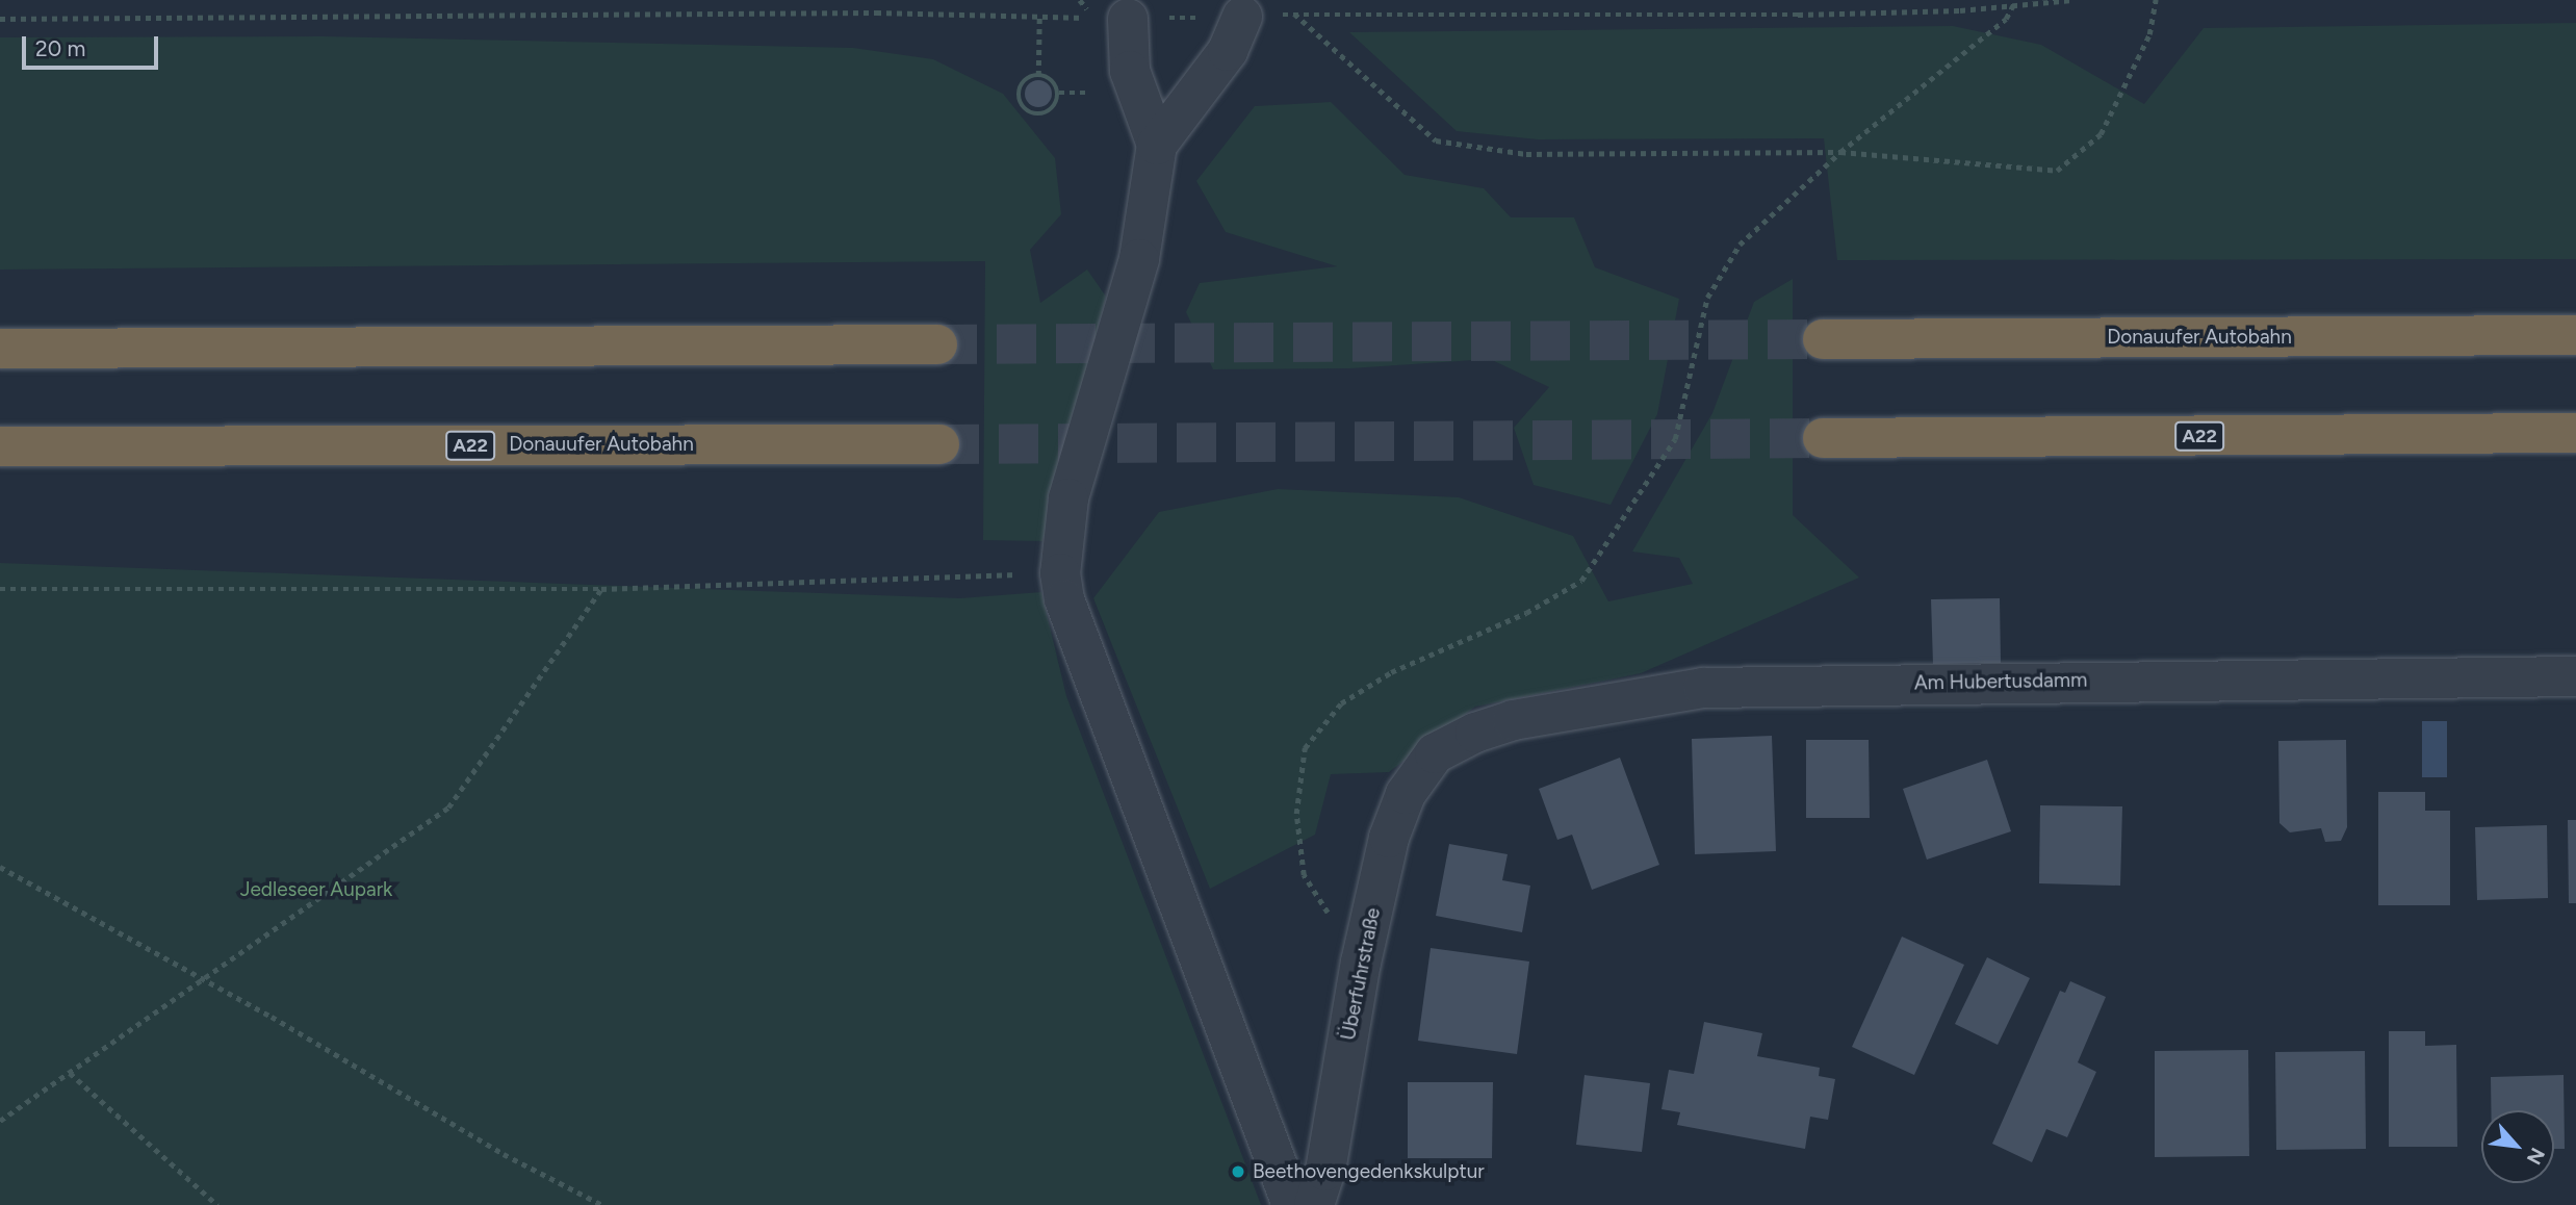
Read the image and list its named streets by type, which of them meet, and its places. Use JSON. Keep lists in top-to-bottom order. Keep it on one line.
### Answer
{"streets":{"highway":["Donauufer Autobahn","A22"],"street":["Am Hubertusdamm","Überfuhrstraße"]},"crossings":[["Am Hubertusdamm","Überfuhrstraße"]],"parks":["Jedleseer Aupark"],"places":["Beethovengedenkskulptur"],"scale_bar":"20 m","north":"bottom right"}
